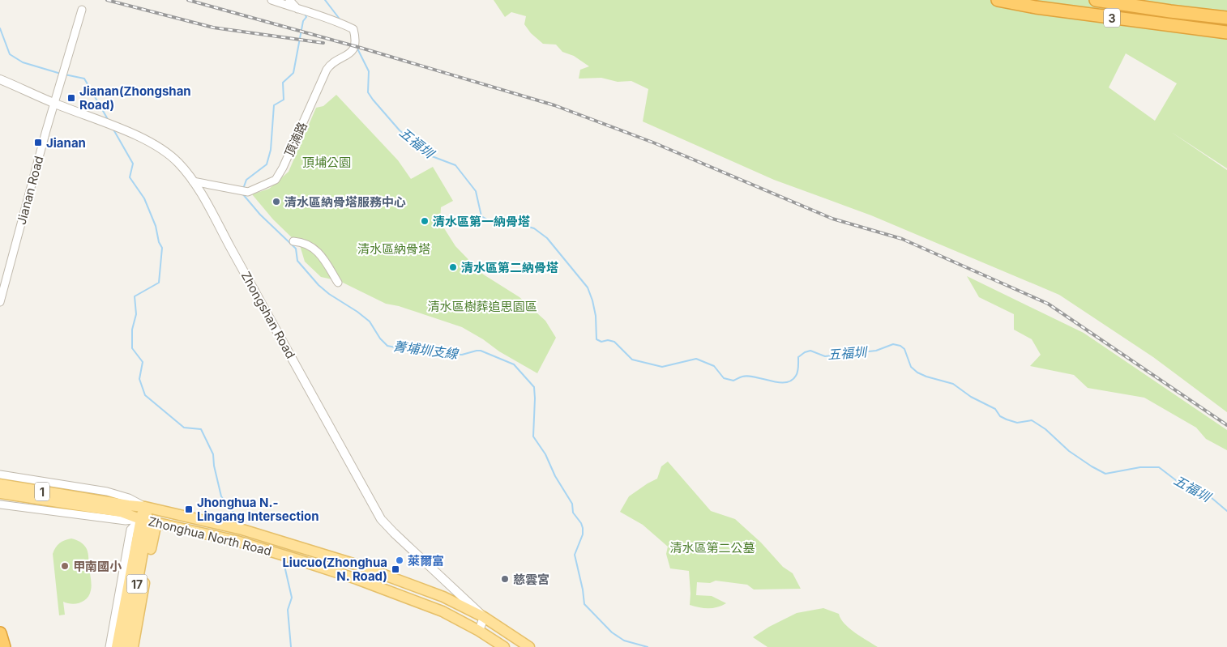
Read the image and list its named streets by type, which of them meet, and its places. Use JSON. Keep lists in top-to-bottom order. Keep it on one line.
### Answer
{"streets":{"highway":["3"],"main road":["Zhongshan Road","1","Zhonghua North Road","17"],"street":["頂湳路","Jianan Road"]},"crossings":[["頂湳路","Zhongshan Road"],["Jianan Road","Zhongshan Road"],["Zhongshan Road","Zhonghua North Road"],["1","Zhonghua North Road"],["1","17"],["Zhonghua North Road","17"]],"water":["五福圳","菁埔圳支線"],"parks":["頂埔公園","清水區納骨塔","清水區樹葬追思園區","清水區第二公墓"],"places":{"transit":["Jianan(Zhongshan Road)","Jianan","Jhonghua N.- Lingang Intersection","Liucuo(Zhonghua N. Road)"],"other":["清水區納骨塔服務中心","清水區第一納骨塔","清水區第二納骨塔","萊爾富","甲南國小","慈雲宮"]}}
